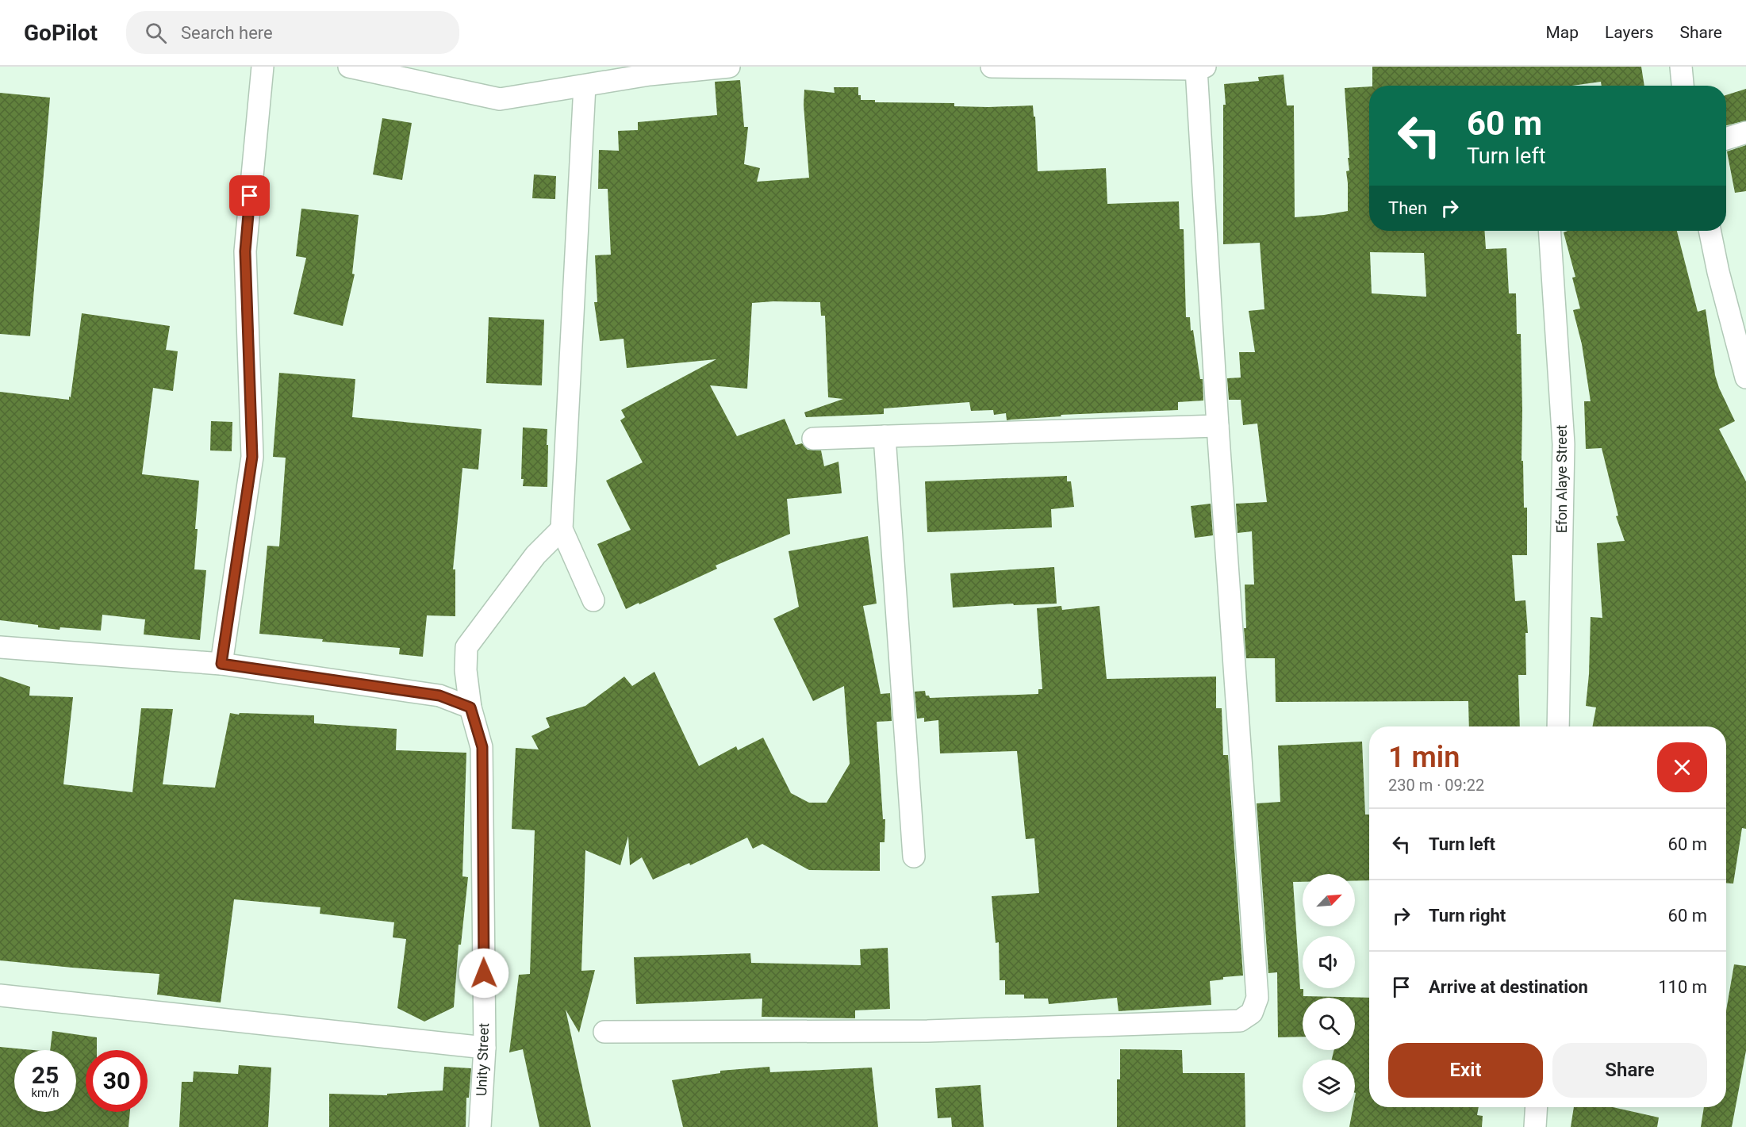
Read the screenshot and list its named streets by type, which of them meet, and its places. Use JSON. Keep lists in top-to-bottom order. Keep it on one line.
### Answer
{"streets":{"street":["Efon Alaye Street","Unity Street"]},"north":"top right","page":{"header":"GoPilot","search":"Search here","nav":["Map","Layers","Share"],"turn":["60 m","Turn left"],"then":"Then","heading":["1 min","230 m · 09:22"],"list":[{"name":"Turn left","value":"60 m"},{"name":"Turn right","value":"60 m"},{"name":"Arrive at destination","value":"110 m"}],"buttons":["Exit","Share"],"speed":"25 km/h","limit":"30"}}
